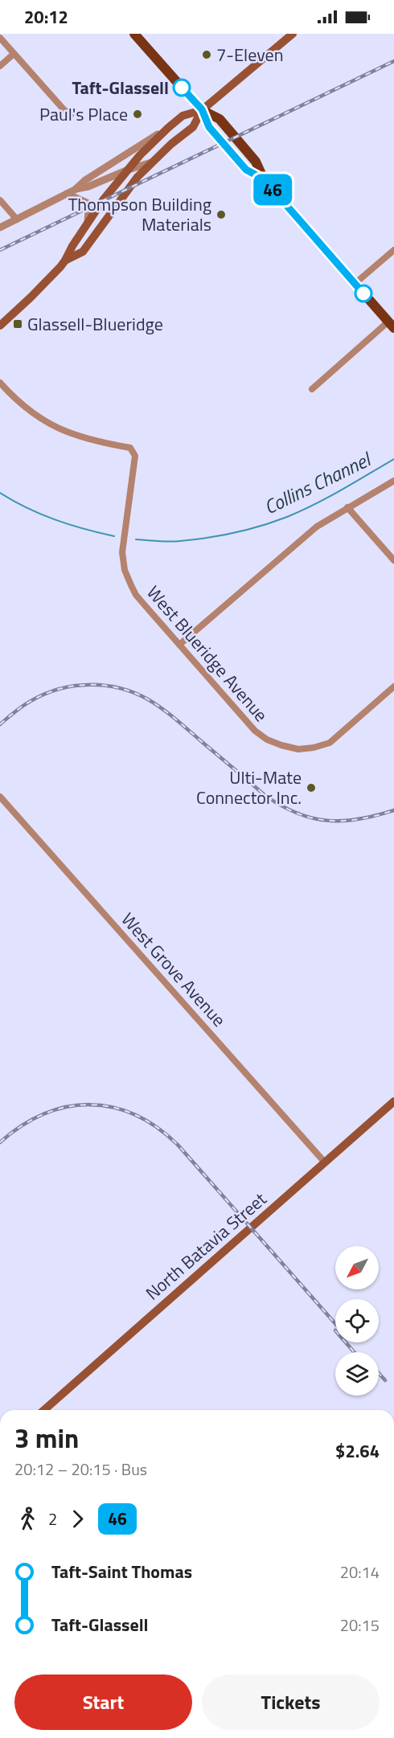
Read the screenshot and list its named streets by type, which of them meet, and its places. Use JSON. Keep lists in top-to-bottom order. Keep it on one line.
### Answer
{"streets":{"main road":["North Batavia Street"],"street":["West Blueridge Avenue","West Grove Avenue"]},"crossings":[["West Grove Avenue","North Batavia Street"]],"water":["Collins Channel"],"places":{"other":["7-Eleven","Taft-Glassell","Paul's Place","Thompson Building Materials","Ulti-Mate Connector Inc."],"transit":["Glassell-Blueridge"]},"lines":["bus line 46"],"north":"bottom left","page":{"status":"20:12","on_map":"46","heading":["3 min","20:12 – 20:15 · Bus","$2.64"],"legs":["2","46"],"list":[{"name":"Taft-Saint Thomas","value":"20:14"},{"name":"Taft-Glassell","value":"20:15"}],"buttons":["Start","Tickets"]}}
